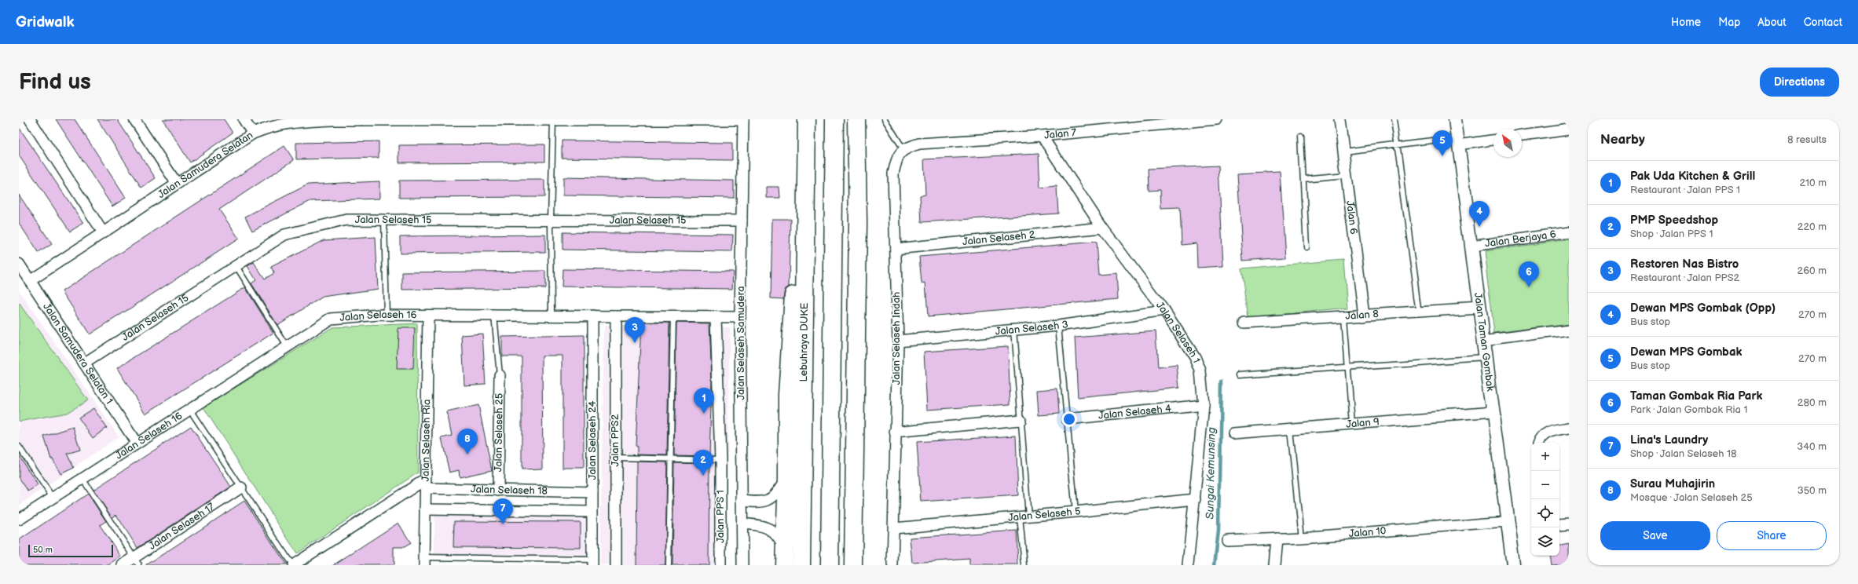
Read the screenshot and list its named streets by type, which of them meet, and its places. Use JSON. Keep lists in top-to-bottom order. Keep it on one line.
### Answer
{"streets":{"highway":["Lebuhraya DUKE"],"street":["Jalan 7","Jalan Samudera Selatan","Jalan 6","Jalan Selaseh 15","Jalan Selaseh 2","Jalan Berjaya 6","Jalan 8","Jalan Selaseh 16","Jalan Selaseh 3","Jalan Selaseh 1","Jalan Selaseh Indah","Jalan Taman Gombak","Jalan Selaseh Samudera","Jalan Samudera Selatan 1","Jalan Selaseh 4","Jalan 9","Jalan Selaseh 25","Jalan Selaseh Ria","Jalan Selaseh 24","Jalan PPS2","Jalan Selaseh 18","Jalan Selaseh 5","Jalan PPS 1","Jalan Selaseh 17","Jalan 10"]},"crossings":[["Jalan 7","Jalan Selaseh 1"],["Jalan 7","Jalan Selaseh Indah"],["Jalan Samudera Selatan","Jalan Selaseh Samudera"],["Jalan Samudera Selatan","Jalan Samudera Selatan 1"],["Jalan 6","Jalan 8"],["Jalan Selaseh 15","Jalan Selaseh Samudera"],["Jalan Selaseh 15","Jalan Samudera Selatan 1"],["Jalan Selaseh 2","Jalan Selaseh 1"],["Jalan Selaseh 2","Jalan Selaseh Indah"],["Jalan Berjaya 6","Jalan Taman Gombak"],["Jalan 8","Jalan Taman Gombak"],["Jalan Selaseh 16","Jalan Selaseh Samudera"],["Jalan Selaseh 16","Jalan Samudera Selatan 1"],["Jalan Selaseh 16","Jalan Selaseh Ria"],["Jalan Selaseh 16","Jalan Selaseh 24"],["Jalan Selaseh 16","Jalan PPS2"],["Jalan Selaseh 16","Jalan PPS 1"],["Jalan Selaseh 3","Jalan Selaseh 1"],["Jalan Selaseh 3","Jalan Selaseh Indah"],["Jalan Selaseh 1","Jalan Selaseh 4"],["Jalan Selaseh 1","Jalan Selaseh 5"],["Jalan Selaseh Indah","Jalan Selaseh 5"],["Jalan Taman Gombak","Jalan 9"],["Jalan Taman Gombak","Jalan 10"],["Jalan Selaseh 25","Jalan Selaseh 18"],["Jalan Selaseh Ria","Jalan Selaseh 18"],["Jalan Selaseh 24","Jalan Selaseh 18"]],"water":["Sungai Kemunsing"],"scale_bar":"50 m","north":"top left","page":{"header":"Gridwalk","nav":["Home","Map","About","Contact"],"buttons":["Directions",["Save","Share"]],"title":"Find us","heading":["Nearby","8 results"],"pins":["5","4","6","3","1","8","2","7"],"list":[{"mark":"1","name":"Pak Uda Kitchen & Grill","note":"Restaurant · Jalan PPS 1","value":"210 m"},{"mark":"2","name":"PMP Speedshop","note":"Shop · Jalan PPS 1","value":"220 m"},{"mark":"3","name":"Restoren Nas Bistro","note":"Restaurant · Jalan PPS2","value":"260 m"},{"mark":"4","name":"Dewan MPS Gombak (Opp)","note":"Bus stop","value":"270 m"},{"mark":"5","name":"Dewan MPS Gombak","note":"Bus stop","value":"270 m"},{"mark":"6","name":"Taman Gombak Ria Park","note":"Park · Jalan Gombak Ria 1","value":"280 m"},{"mark":"7","name":"Lina's Laundry","note":"Shop · Jalan Selaseh 18","value":"340 m"},{"mark":"8","name":"Surau Muhajirin","note":"Mosque · Jalan Selaseh 25","value":"350 m"}],"map_buttons":["+","−"],"scale":"50 m"}}
